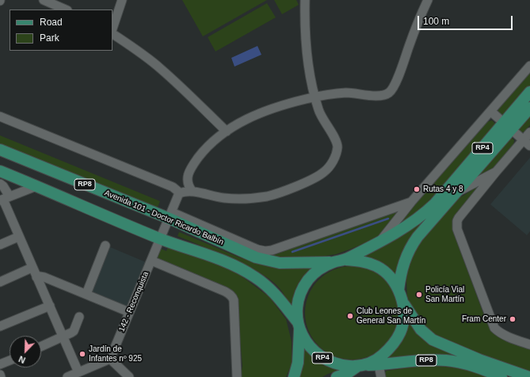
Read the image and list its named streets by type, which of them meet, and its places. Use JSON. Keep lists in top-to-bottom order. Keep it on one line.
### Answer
{"streets":{"main road":["RP4","RP8","Avenida 101 - Doctor Ricardo Balbín"],"street":["142 - Reconquista"]},"crossings":[["RP4","RP8"],["RP4","Avenida 101 - Doctor Ricardo Balbín"],["RP8","Avenida 101 - Doctor Ricardo Balbín"],["Avenida 101 - Doctor Ricardo Balbín","142 - Reconquista"]],"places":["Rutas 4 y 8","Policía Vial San Martín","Club Leones de General San Martín","Fram Center","Jardín de Infantes nº 925"],"legend":["Road","Park"],"scale_bar":"100 m","north":"bottom left"}
